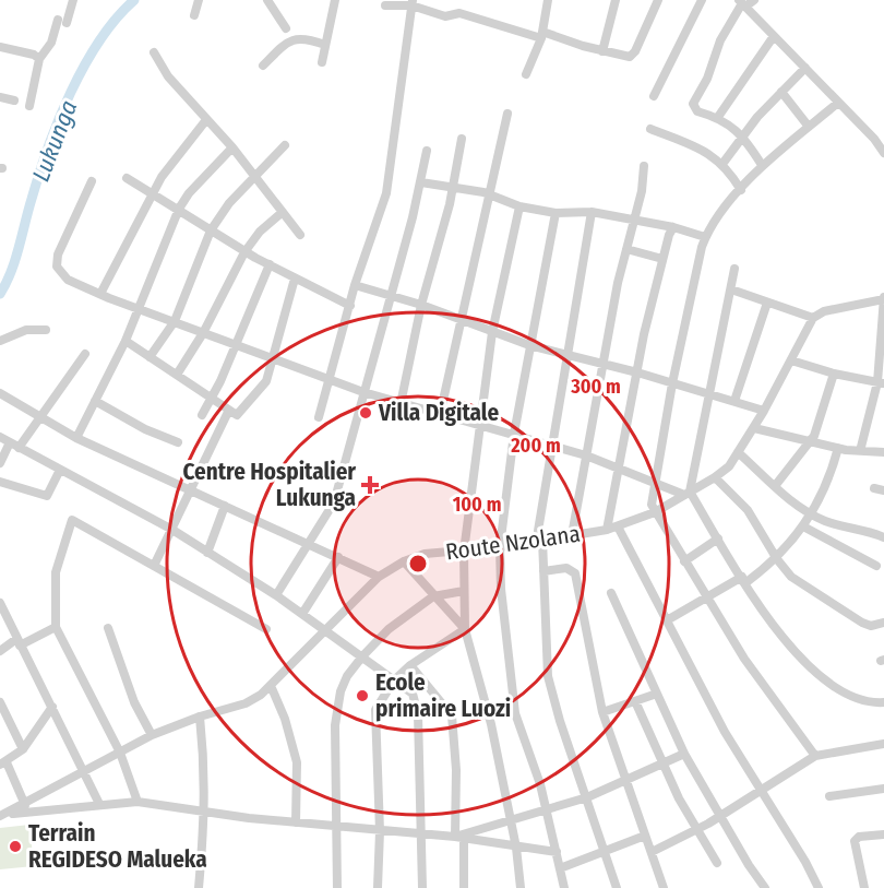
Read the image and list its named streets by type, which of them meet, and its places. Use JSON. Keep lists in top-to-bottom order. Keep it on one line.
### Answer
{"streets":{"street":["Route Nzolana"]},"water":["Lukunga"],"places":{"other":["Villa Digitale","Ecole primaire Luozi","Terrain REGIDESO Malueka"],"health":["Centre Hospitalier Lukunga"]},"rings":["300 m","200 m","100 m"]}
